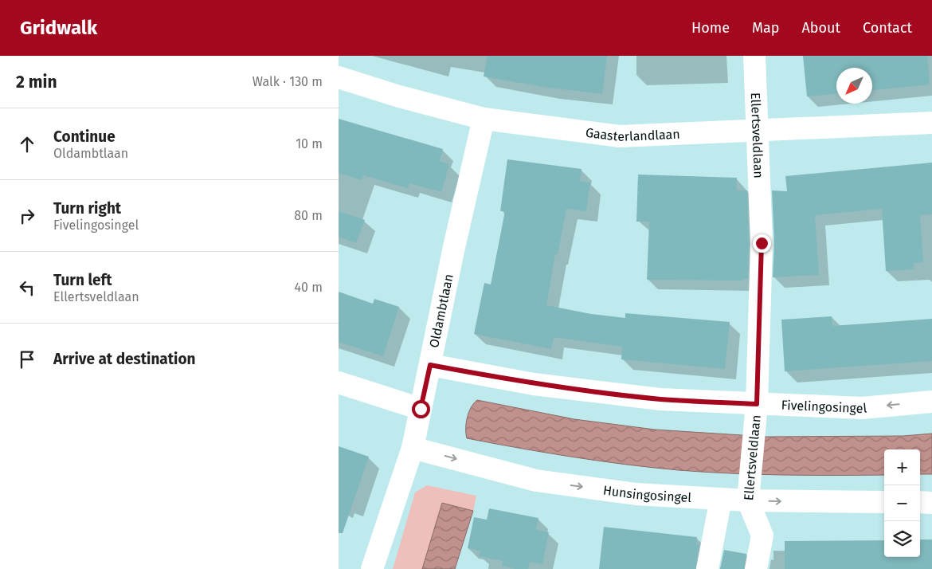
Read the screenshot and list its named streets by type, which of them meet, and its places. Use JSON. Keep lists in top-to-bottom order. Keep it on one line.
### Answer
{"streets":{"street":["Gaasterlandlaan","Ellertsveldlaan","Oldambtlaan","Fivelingosingel","Hunsingosingel"]},"crossings":[["Gaasterlandlaan","Ellertsveldlaan"],["Gaasterlandlaan","Oldambtlaan"],["Ellertsveldlaan","Fivelingosingel"],["Ellertsveldlaan","Hunsingosingel"],["Oldambtlaan","Fivelingosingel"],["Oldambtlaan","Hunsingosingel"]],"one_way":["Hunsingosingel"],"north":"bottom left","page":{"header":"Gridwalk","nav":["Home","Map","About","Contact"],"heading":["2 min","Walk · 130 m"],"list":[["Continue","Oldambtlaan","10 m"],["Turn right","Fivelingosingel","80 m"],["Turn left","Ellertsveldlaan","40 m"],"Arrive at destination"],"map_buttons":["+","−"]}}
